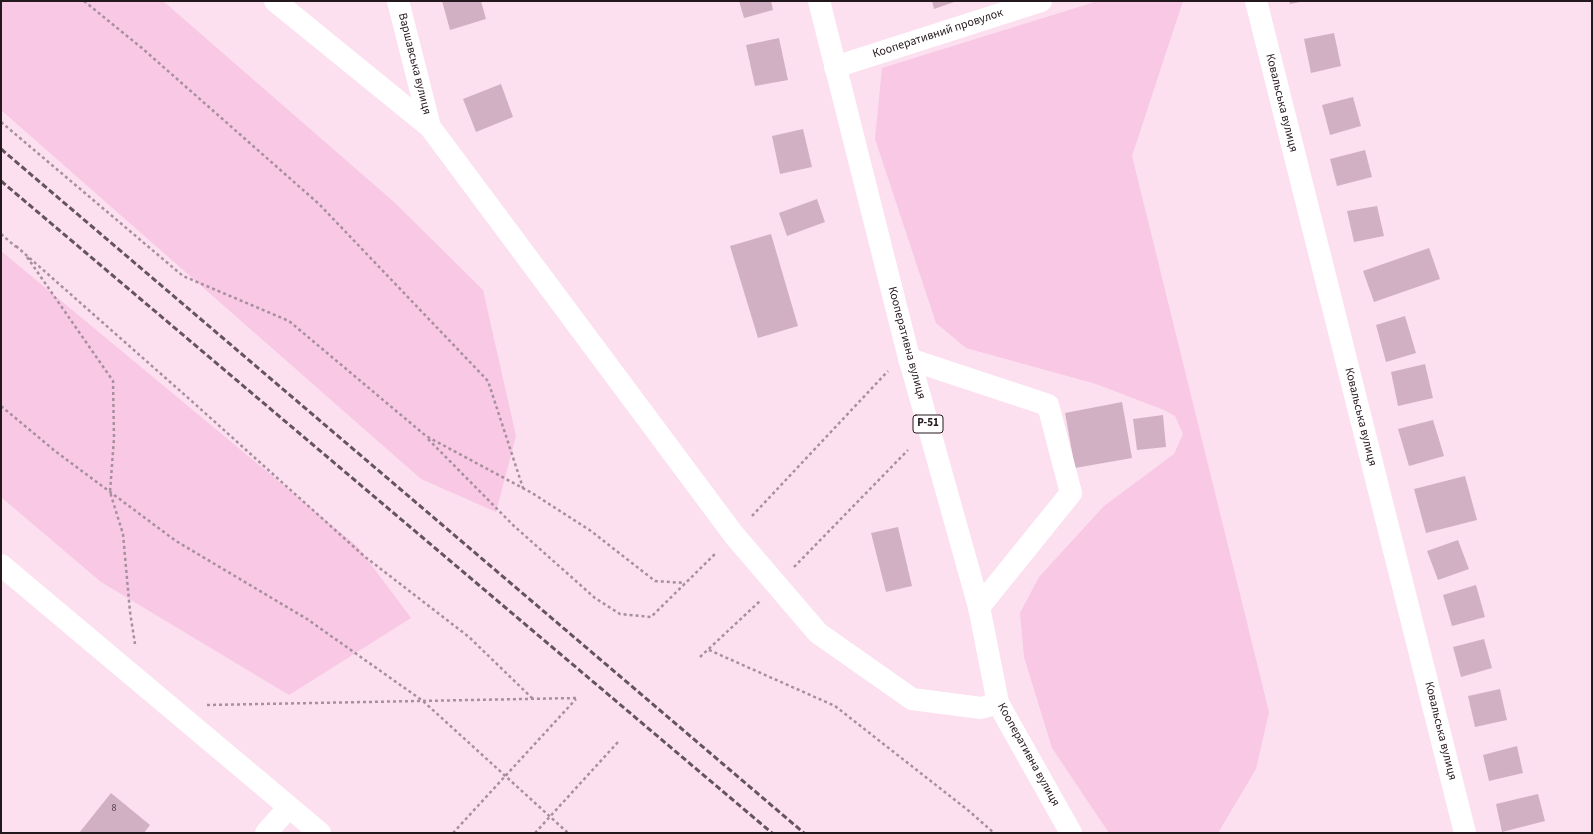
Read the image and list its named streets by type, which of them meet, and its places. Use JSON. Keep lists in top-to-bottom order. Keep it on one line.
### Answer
{"streets":{"street":["Кооперативний провулок","Варшавська вулиця","Ковальська вулиця","Кооперативна вулиця","Р-51"]},"crossings":[["Кооперативний провулок","Кооперативна вулиця"]],"house_numbers":["8"]}
